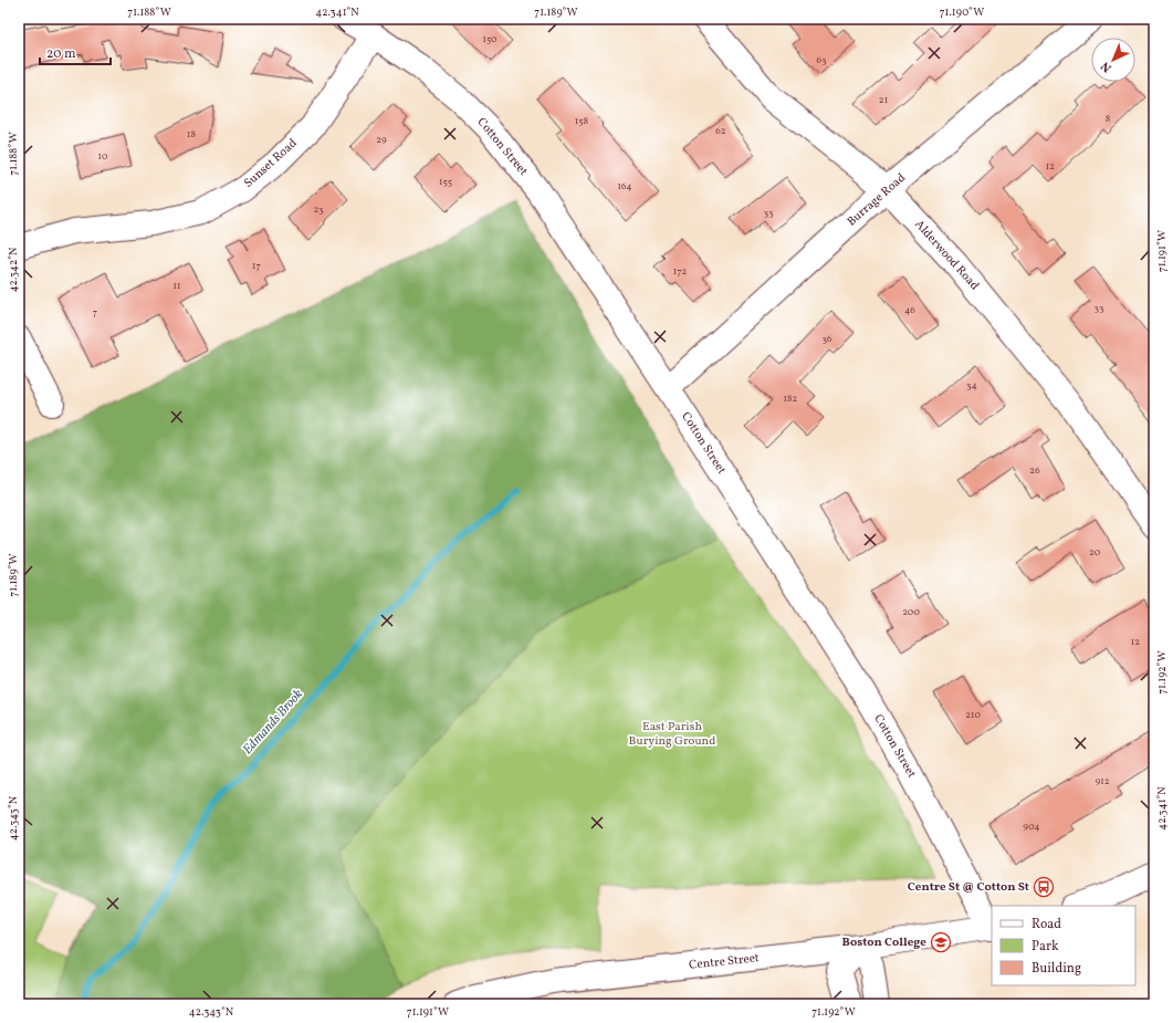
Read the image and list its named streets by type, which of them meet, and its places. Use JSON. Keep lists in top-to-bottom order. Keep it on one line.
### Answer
{"streets":{"street":["Cotton Street","Sunset Road","Burrage Road","Alderwood Road","Centre Street"]},"crossings":[["Cotton Street","Sunset Road"],["Cotton Street","Burrage Road"],["Cotton Street","Centre Street"],["Burrage Road","Alderwood Road"]],"water":["Edmands Brook"],"parks":["East Parish Burying Ground"],"places":{"bus stop":["Centre St @ Cotton St"],"school or university":["Boston College"]},"house_numbers":["150","63","21","8","158","62","18","29","10","12","155","164","23","33","17","172","11","33","46","7","36","34","182","26","20","200","12","210","912","904"],"legend":["Road","Park","Building"],"scale_bar":"20 m","north":"bottom left","coordinates":["71.188°W","42.341°N","71.189°W","71.190°W","71.191°W","42.342°N","71.192°W","42.343°N"]}
